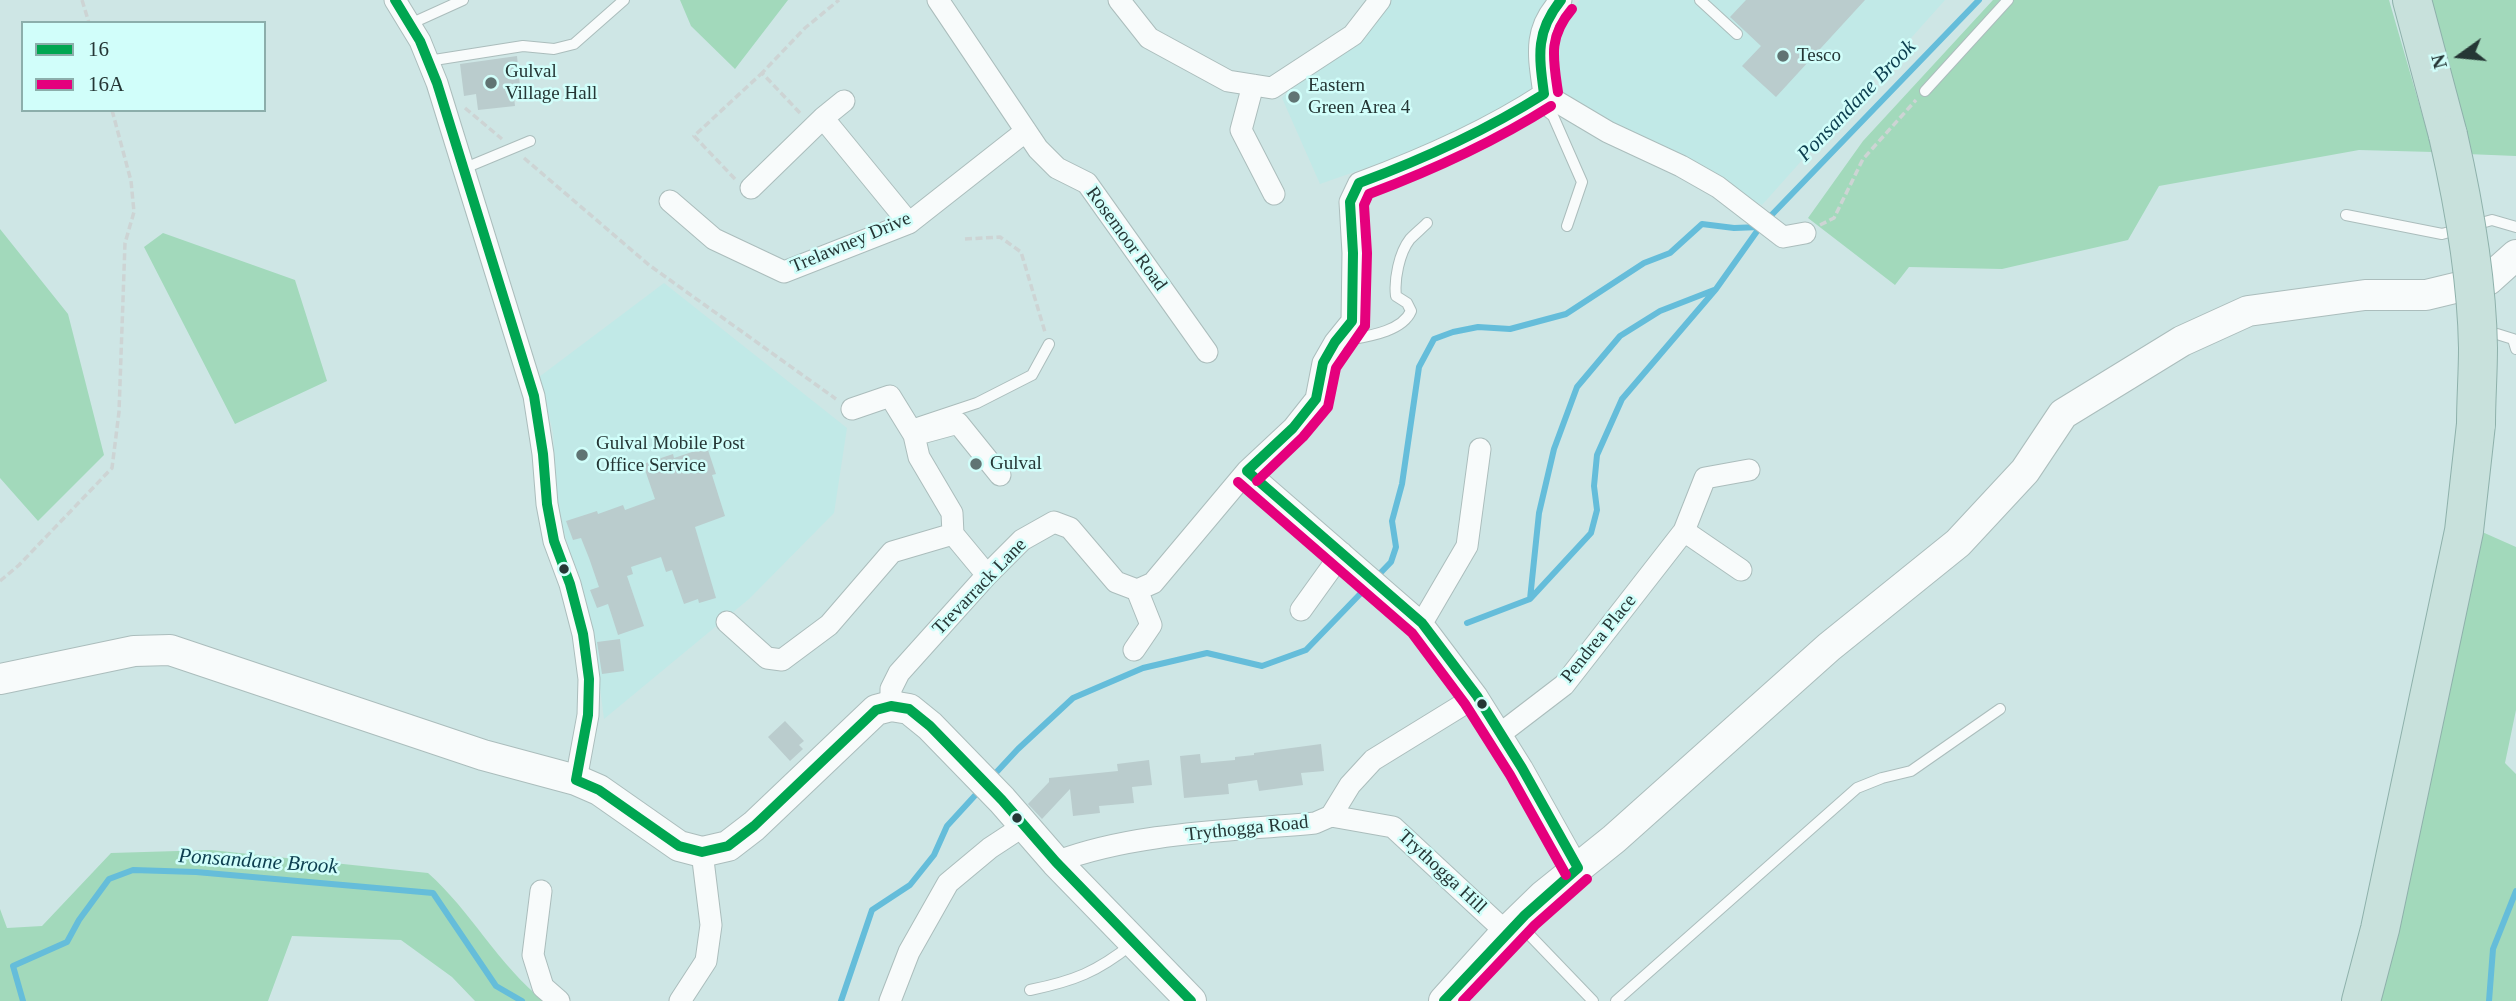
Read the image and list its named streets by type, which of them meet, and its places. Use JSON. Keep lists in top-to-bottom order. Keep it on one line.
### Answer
{"streets":{"street":["Rosemoor Road","Trelawney Drive","Trevarrack Lane","Pendrea Place","Trythogga Road","Trythogga Hill"]},"crossings":[["Rosemoor Road","Trelawney Drive"],["Trythogga Road","Trythogga Hill"]],"water":["Ponsandane Brook"],"places":["Tesco","Gulval Village Hall","Eastern Green Area 4","Gulval Mobile Post Office Service","Gulval"],"lines":["transit line 16","transit line 16A"],"legend":["16","16A"],"north":"left"}
